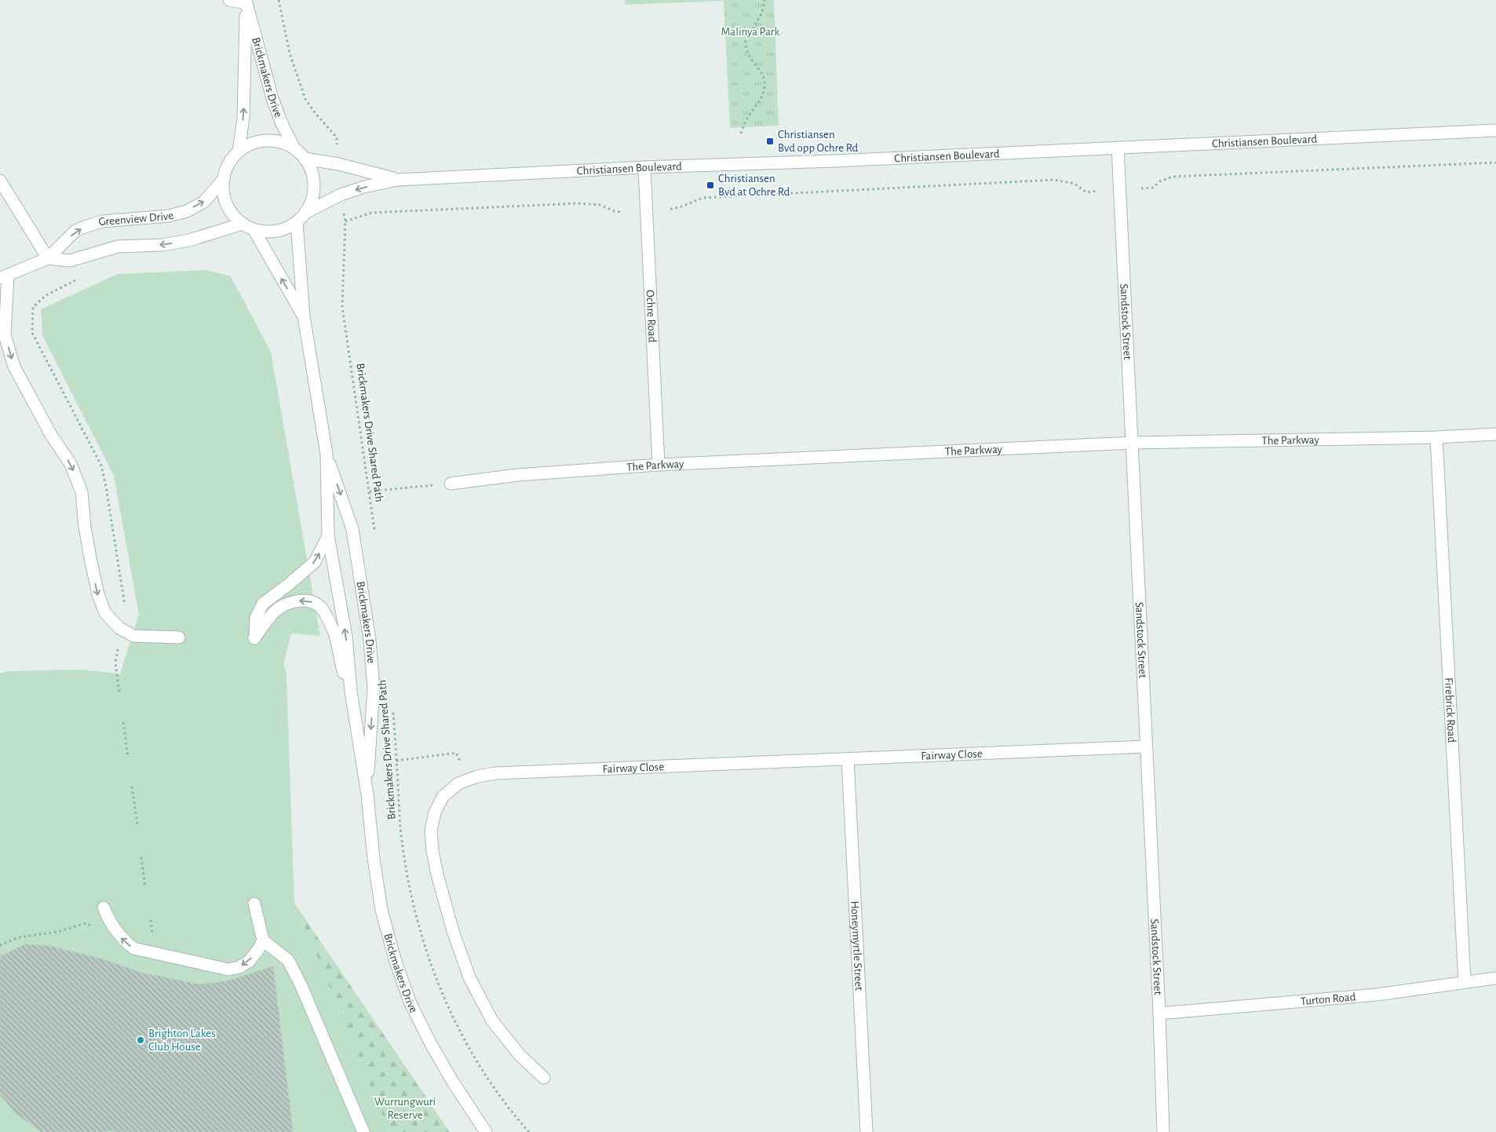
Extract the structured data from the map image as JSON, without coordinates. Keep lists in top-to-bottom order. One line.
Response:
{"streets":{"street":["Brickmakers Drive","Christiansen Boulevard","Greenview Drive","Ochre Road","Sandstock Street","The Parkway","Firebrick Road","Fairway Close","Honeymyrtle Street","Turton Road"],"path":["Brickmakers Drive Shared Path"]},"crossings":[["Brickmakers Drive","Christiansen Boulevard"],["Brickmakers Drive","Greenview Drive"],["Christiansen Boulevard","Greenview Drive"],["Christiansen Boulevard","Ochre Road"],["Christiansen Boulevard","Sandstock Street"],["Ochre Road","The Parkway"],["Sandstock Street","The Parkway"],["Sandstock Street","Fairway Close"],["Sandstock Street","Turton Road"],["The Parkway","Firebrick Road"],["Firebrick Road","Turton Road"],["Fairway Close","Honeymyrtle Street"]],"parks":["Malinya Park","Wurrungwuri Reserve"],"places":{"transit":["Christiansen Bvd opp Ochre Rd","Christiansen Bvd at Ochre Rd"],"other":["Brighton Lakes Club House"]}}
